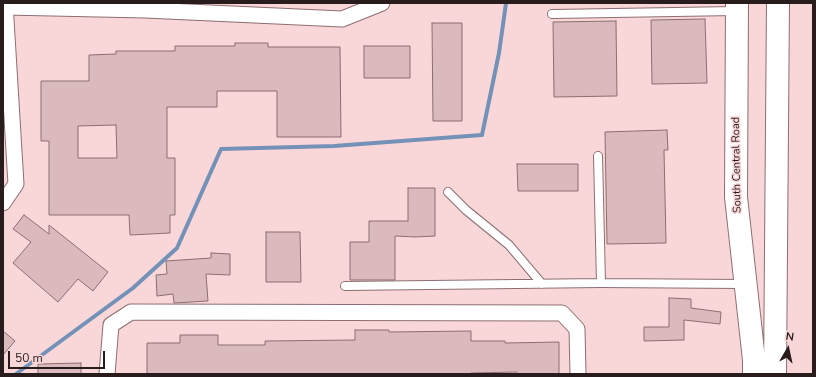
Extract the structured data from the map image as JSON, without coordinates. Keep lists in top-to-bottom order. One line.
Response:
{"streets":{"main road":["South Central Road"]},"scale_bar":"50 m","north":"top"}
